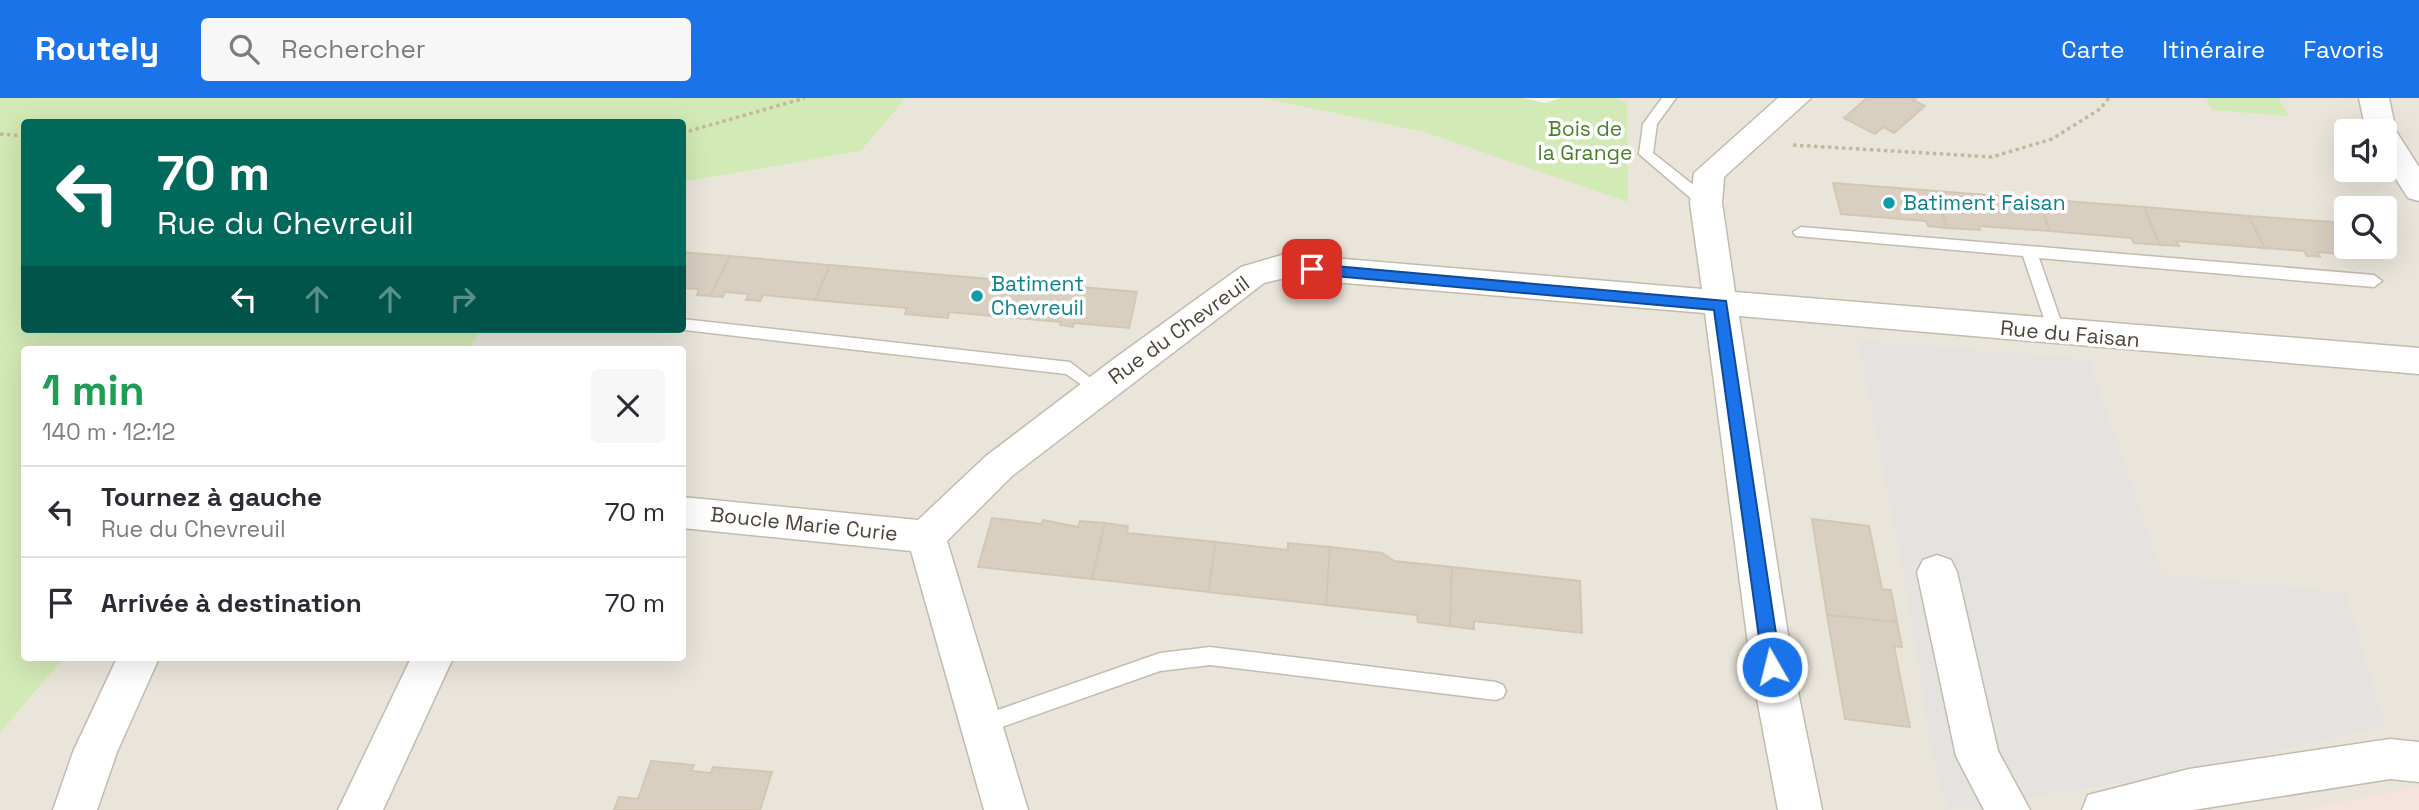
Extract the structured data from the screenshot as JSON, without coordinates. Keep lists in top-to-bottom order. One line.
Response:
{"streets":{"street":["Rue du Chevreuil","Rue du Faisan","Boucle Marie Curie"]},"crossings":[["Rue du Chevreuil","Rue du Faisan"],["Rue du Chevreuil","Boucle Marie Curie"]],"parks":["Bois de la Grange"],"places":["Batiment Faisan","Batiment Chevreuil"],"page":{"header":"Routely","search":"Rechercher","nav":["Carte","Itinéraire","Favoris"],"turn":["70 m","Rue du Chevreuil"],"heading":["1 min","140 m · 12:12"],"list":[{"name":"Tournez à gauche","note":"Rue du Chevreuil","value":"70 m"},{"name":"Arrivée à destination","value":"70 m"}]}}
